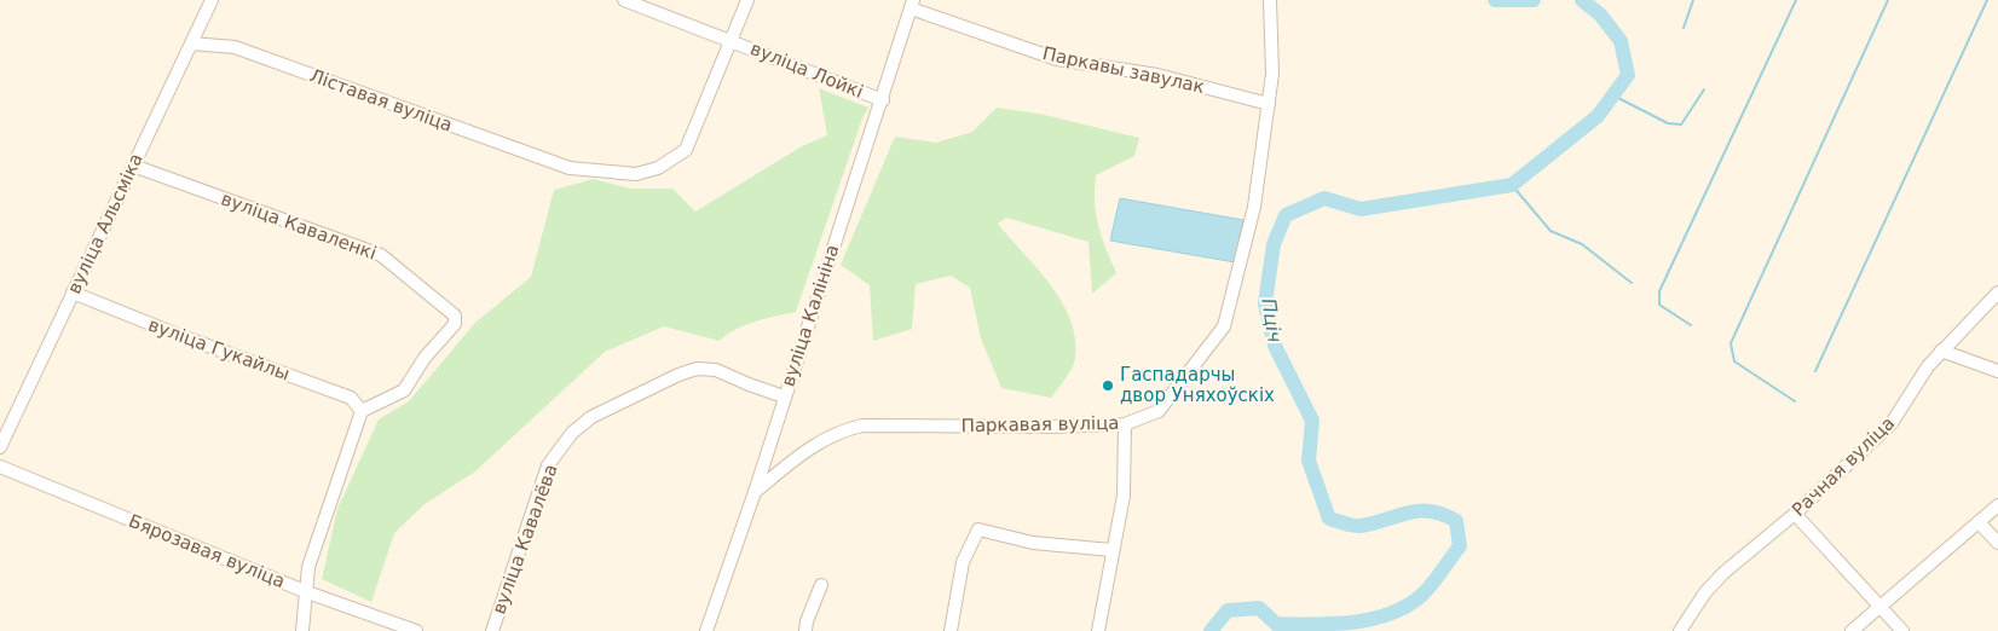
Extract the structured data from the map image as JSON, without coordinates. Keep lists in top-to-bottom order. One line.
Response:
{"streets":{"street":["вуліца Лойкі","Паркавы завулак","Ліставая вуліца","вуліца Альсміка","вуліца Каваленкі","вуліца Калініна","вуліца Гукайлы","Паркавая вуліца","Рачная вуліца","вуліца Кавалёва","Бярозавая вуліца"]},"crossings":[["вуліца Лойкі","Ліставая вуліца"],["вуліца Лойкі","вуліца Калініна"],["Паркавы завулак","вуліца Калініна"],["Паркавы завулак","Паркавая вуліца"],["Ліставая вуліца","вуліца Альсміка"],["вуліца Альсміка","вуліца Каваленкі"],["вуліца Альсміка","вуліца Гукайлы"],["вуліца Каваленкі","вуліца Гукайлы"],["вуліца Калініна","Паркавая вуліца"],["вуліца Калініна","вуліца Кавалёва"]],"water":["Пціч"],"places":["Гаспадарчы двор Уняхоўскіх"]}
